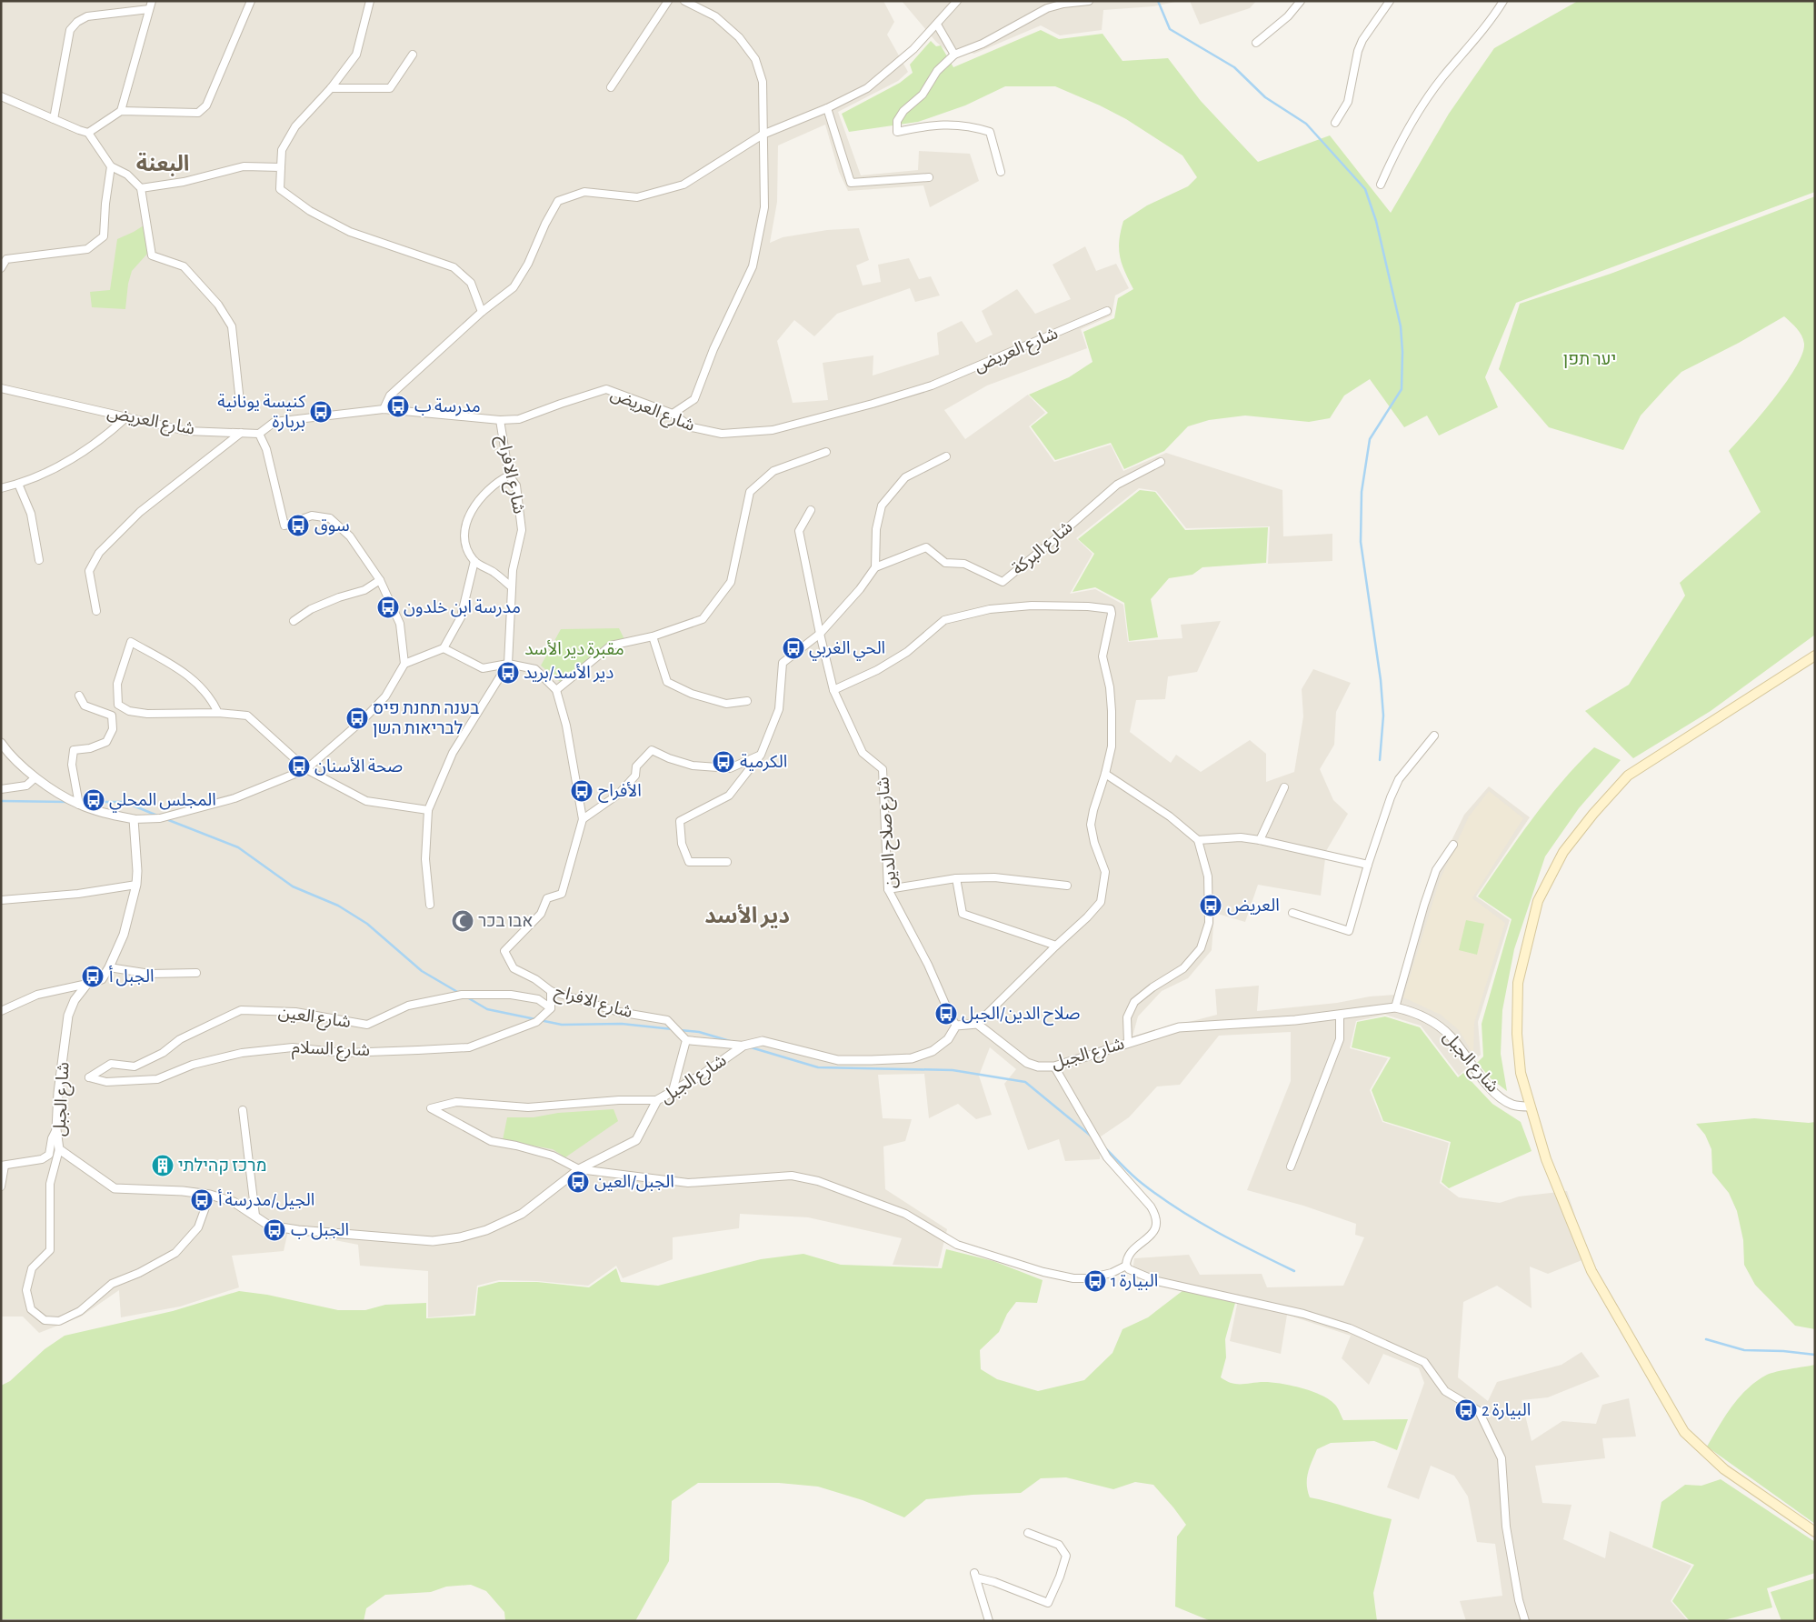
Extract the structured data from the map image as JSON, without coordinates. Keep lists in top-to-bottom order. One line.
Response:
{"streets":{"street":["شارع العريض","شارع الافراح","شارع البركة","شارع صلاح الدين","شارع العين","شارع السلام","شارع الجبل"]},"crossings":[["شارع العريض","شارع الافراح"],["شارع صلاح الدين","شارع الجبل"],["شارع العين","شارع السلام"]],"districts":["البعنة","دير الأسد"],"parks":["יער תפן","مقبرة دير الأسد"],"places":{"bus stop":["مدرسة ب","كنيسة يونانية بربارة","سوق","مدرسة ابن خلدون","الحي الغربي","دير الأسد/بريد","בענה תחנת פיס לבריאות השן","الكرمية","صحة الأسنان","الأفراح","المجلس المحلي","العريض","الجبل أ","صلاح الدين/الجبل","الجبل/العين","الجيل/مدرسة أ","الجبل ب","البيارة 1","البيارة 2"],"mosque":["אבו בכר"],"building":["מרכז קהילתי"]}}
